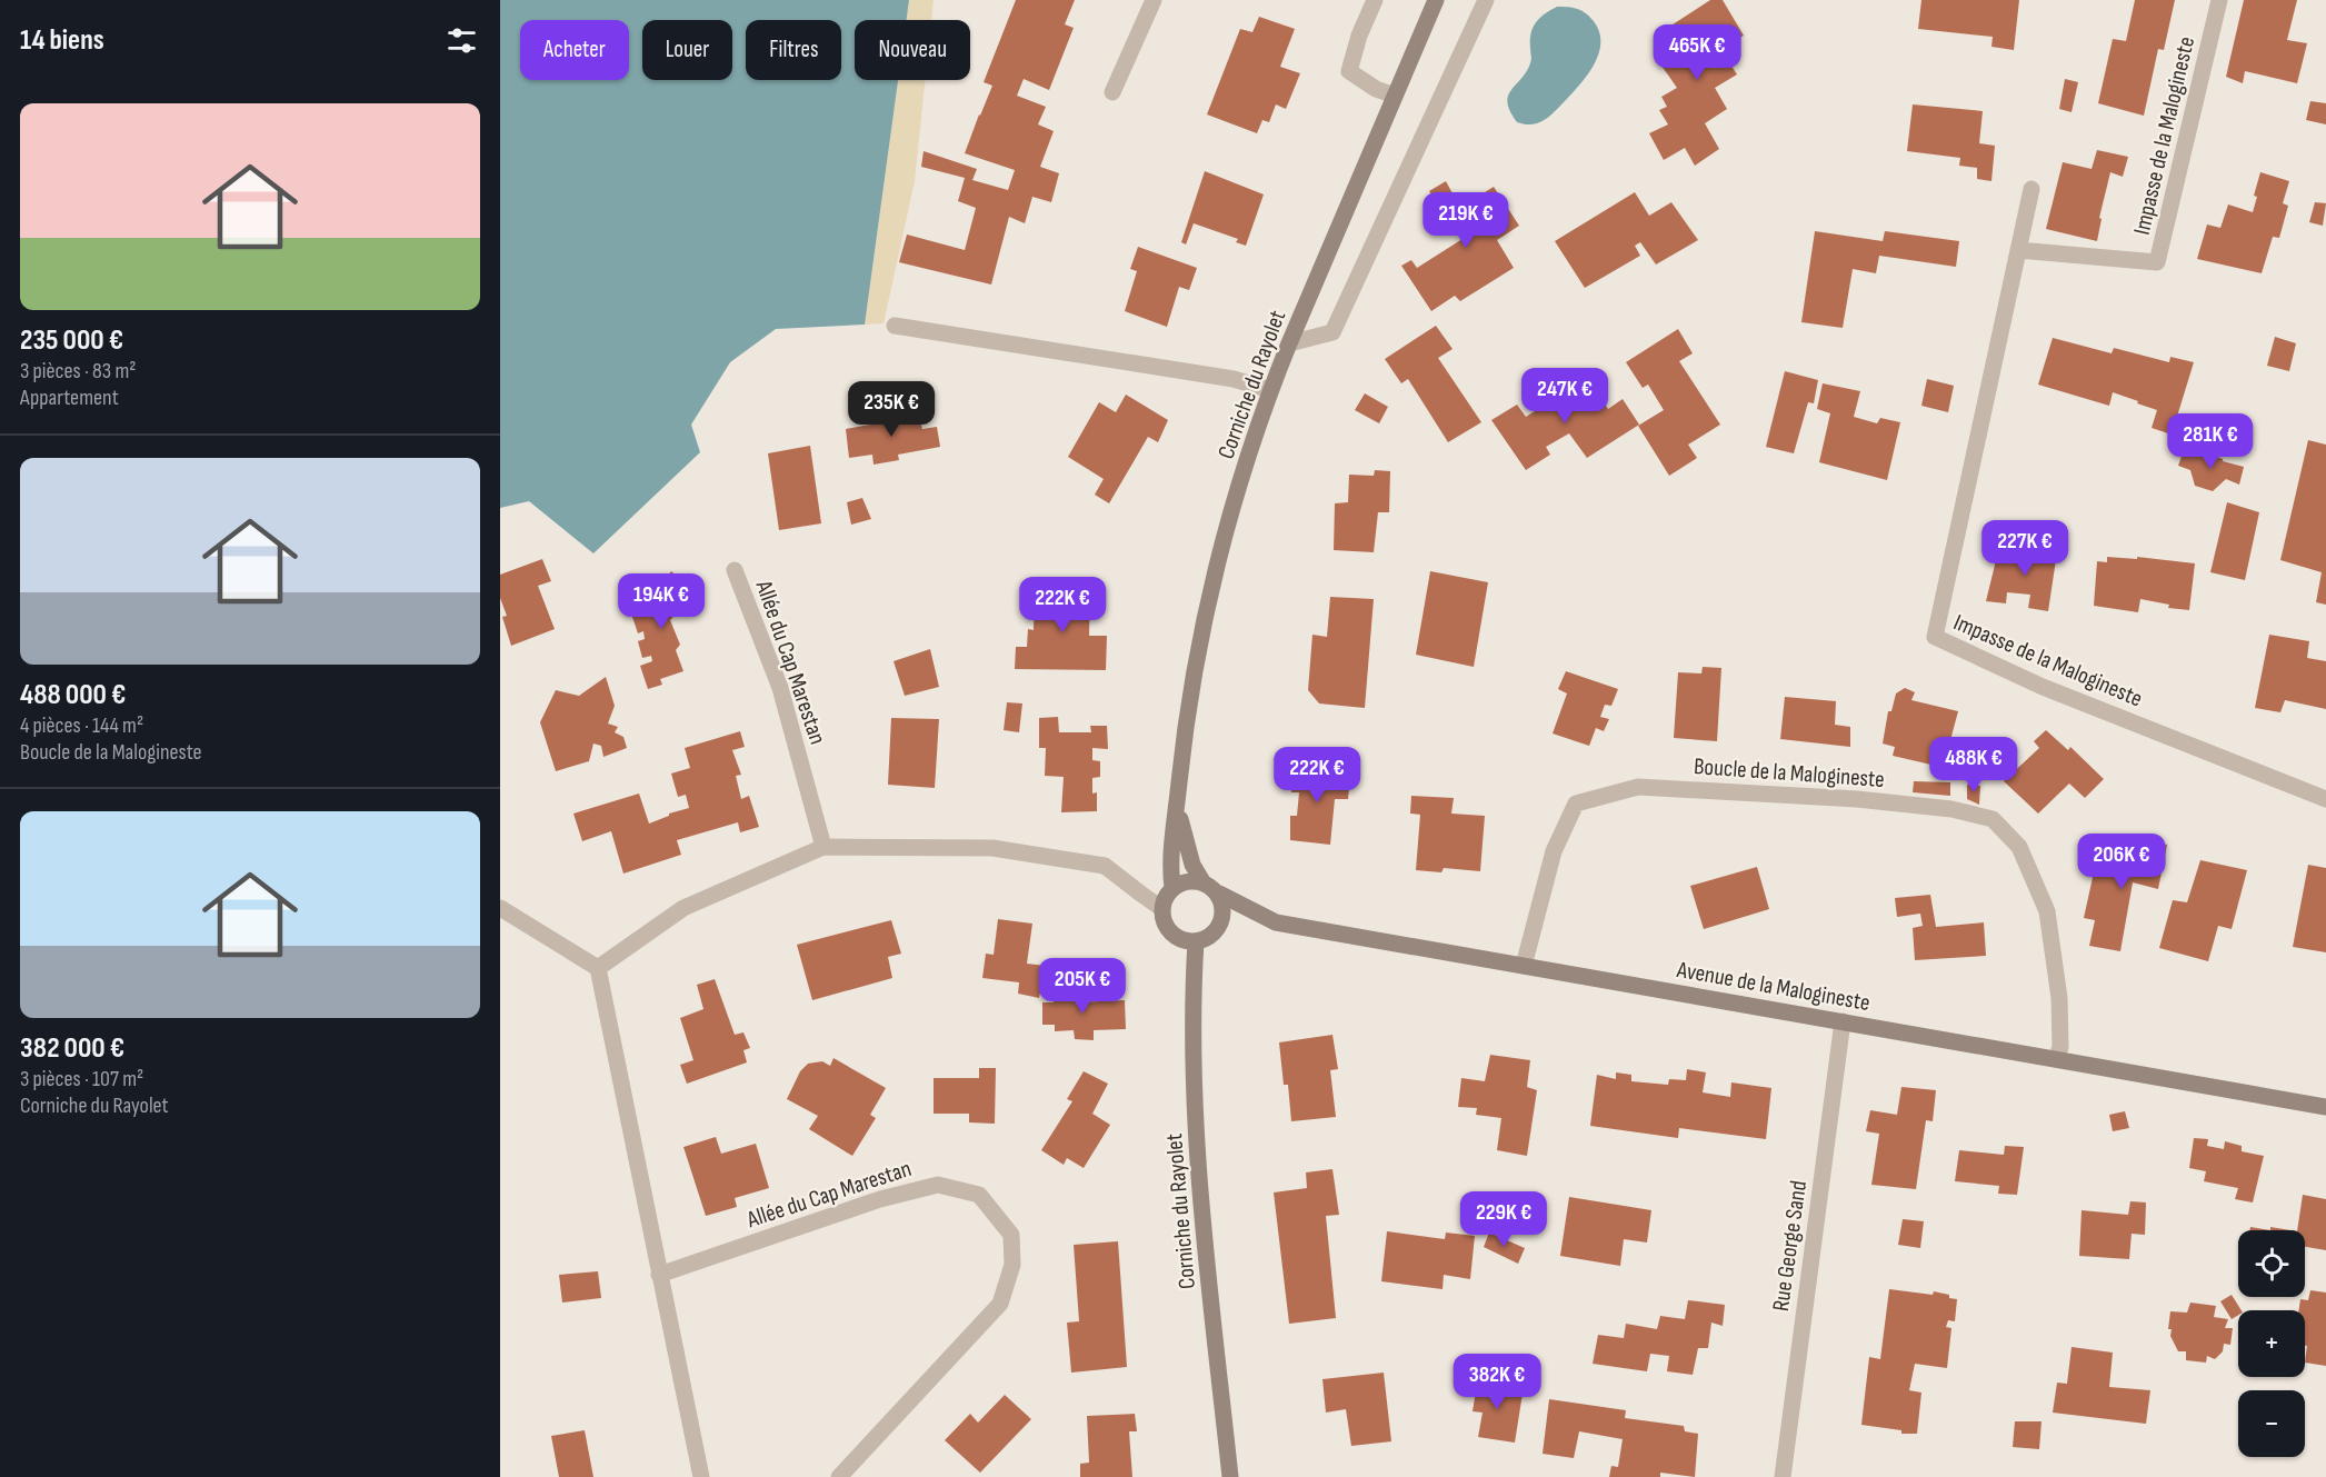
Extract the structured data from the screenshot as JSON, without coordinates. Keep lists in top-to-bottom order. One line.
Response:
{"streets":{"main road":["Corniche du Rayolet","Avenue de la Malogineste"],"street":["Impasse de la Malogineste","Allée du Cap Marestan","Boucle de la Malogineste","Rue George Sand"]},"crossings":[["Corniche du Rayolet","Avenue de la Malogineste"],["Boucle de la Malogineste","Avenue de la Malogineste"],["Avenue de la Malogineste","Rue George Sand"]],"page":{"heading":"14 biens","chip":["Acheter","Louer","Filtres","Nouveau"],"price":["465K €","219K €","247K €","235K €","281K €","227K €","194K €","222K €","488K €","222K €","206K €","205K €","229K €","382K €"],"list":[{"name":"235 000 €","note":"3 pièces · 83 m² · Appartement"},{"name":"488 000 €","note":"4 pièces · 144 m² · Boucle de la Malogineste"},{"name":"382 000 €","note":"3 pièces · 107 m² · Corniche du Rayolet"}],"map_buttons":["+","−"]}}
